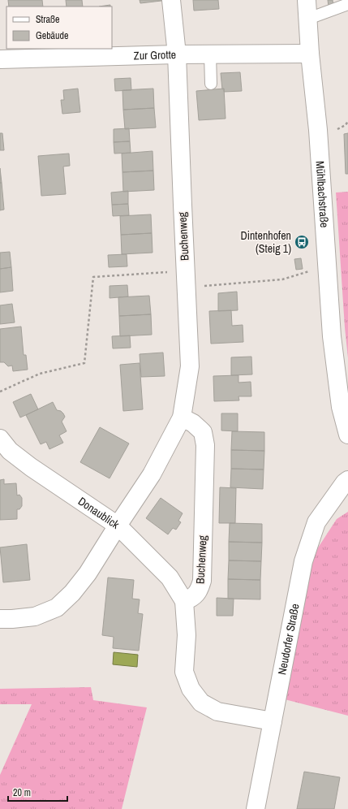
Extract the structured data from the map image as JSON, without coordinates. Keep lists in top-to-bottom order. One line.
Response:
{"streets":{"street":["Zur Grotte","Mühlbachstraße","Buchenweg","Donaublick","Neudorfer Straße"]},"crossings":[["Zur Grotte","Mühlbachstraße"],["Zur Grotte","Buchenweg"],["Buchenweg","Donaublick"]],"places":{"bus stop":["Dintenhofen (Steig 1)"]},"legend":["Straße","Gebäude"],"scale_bar":"20 m"}
